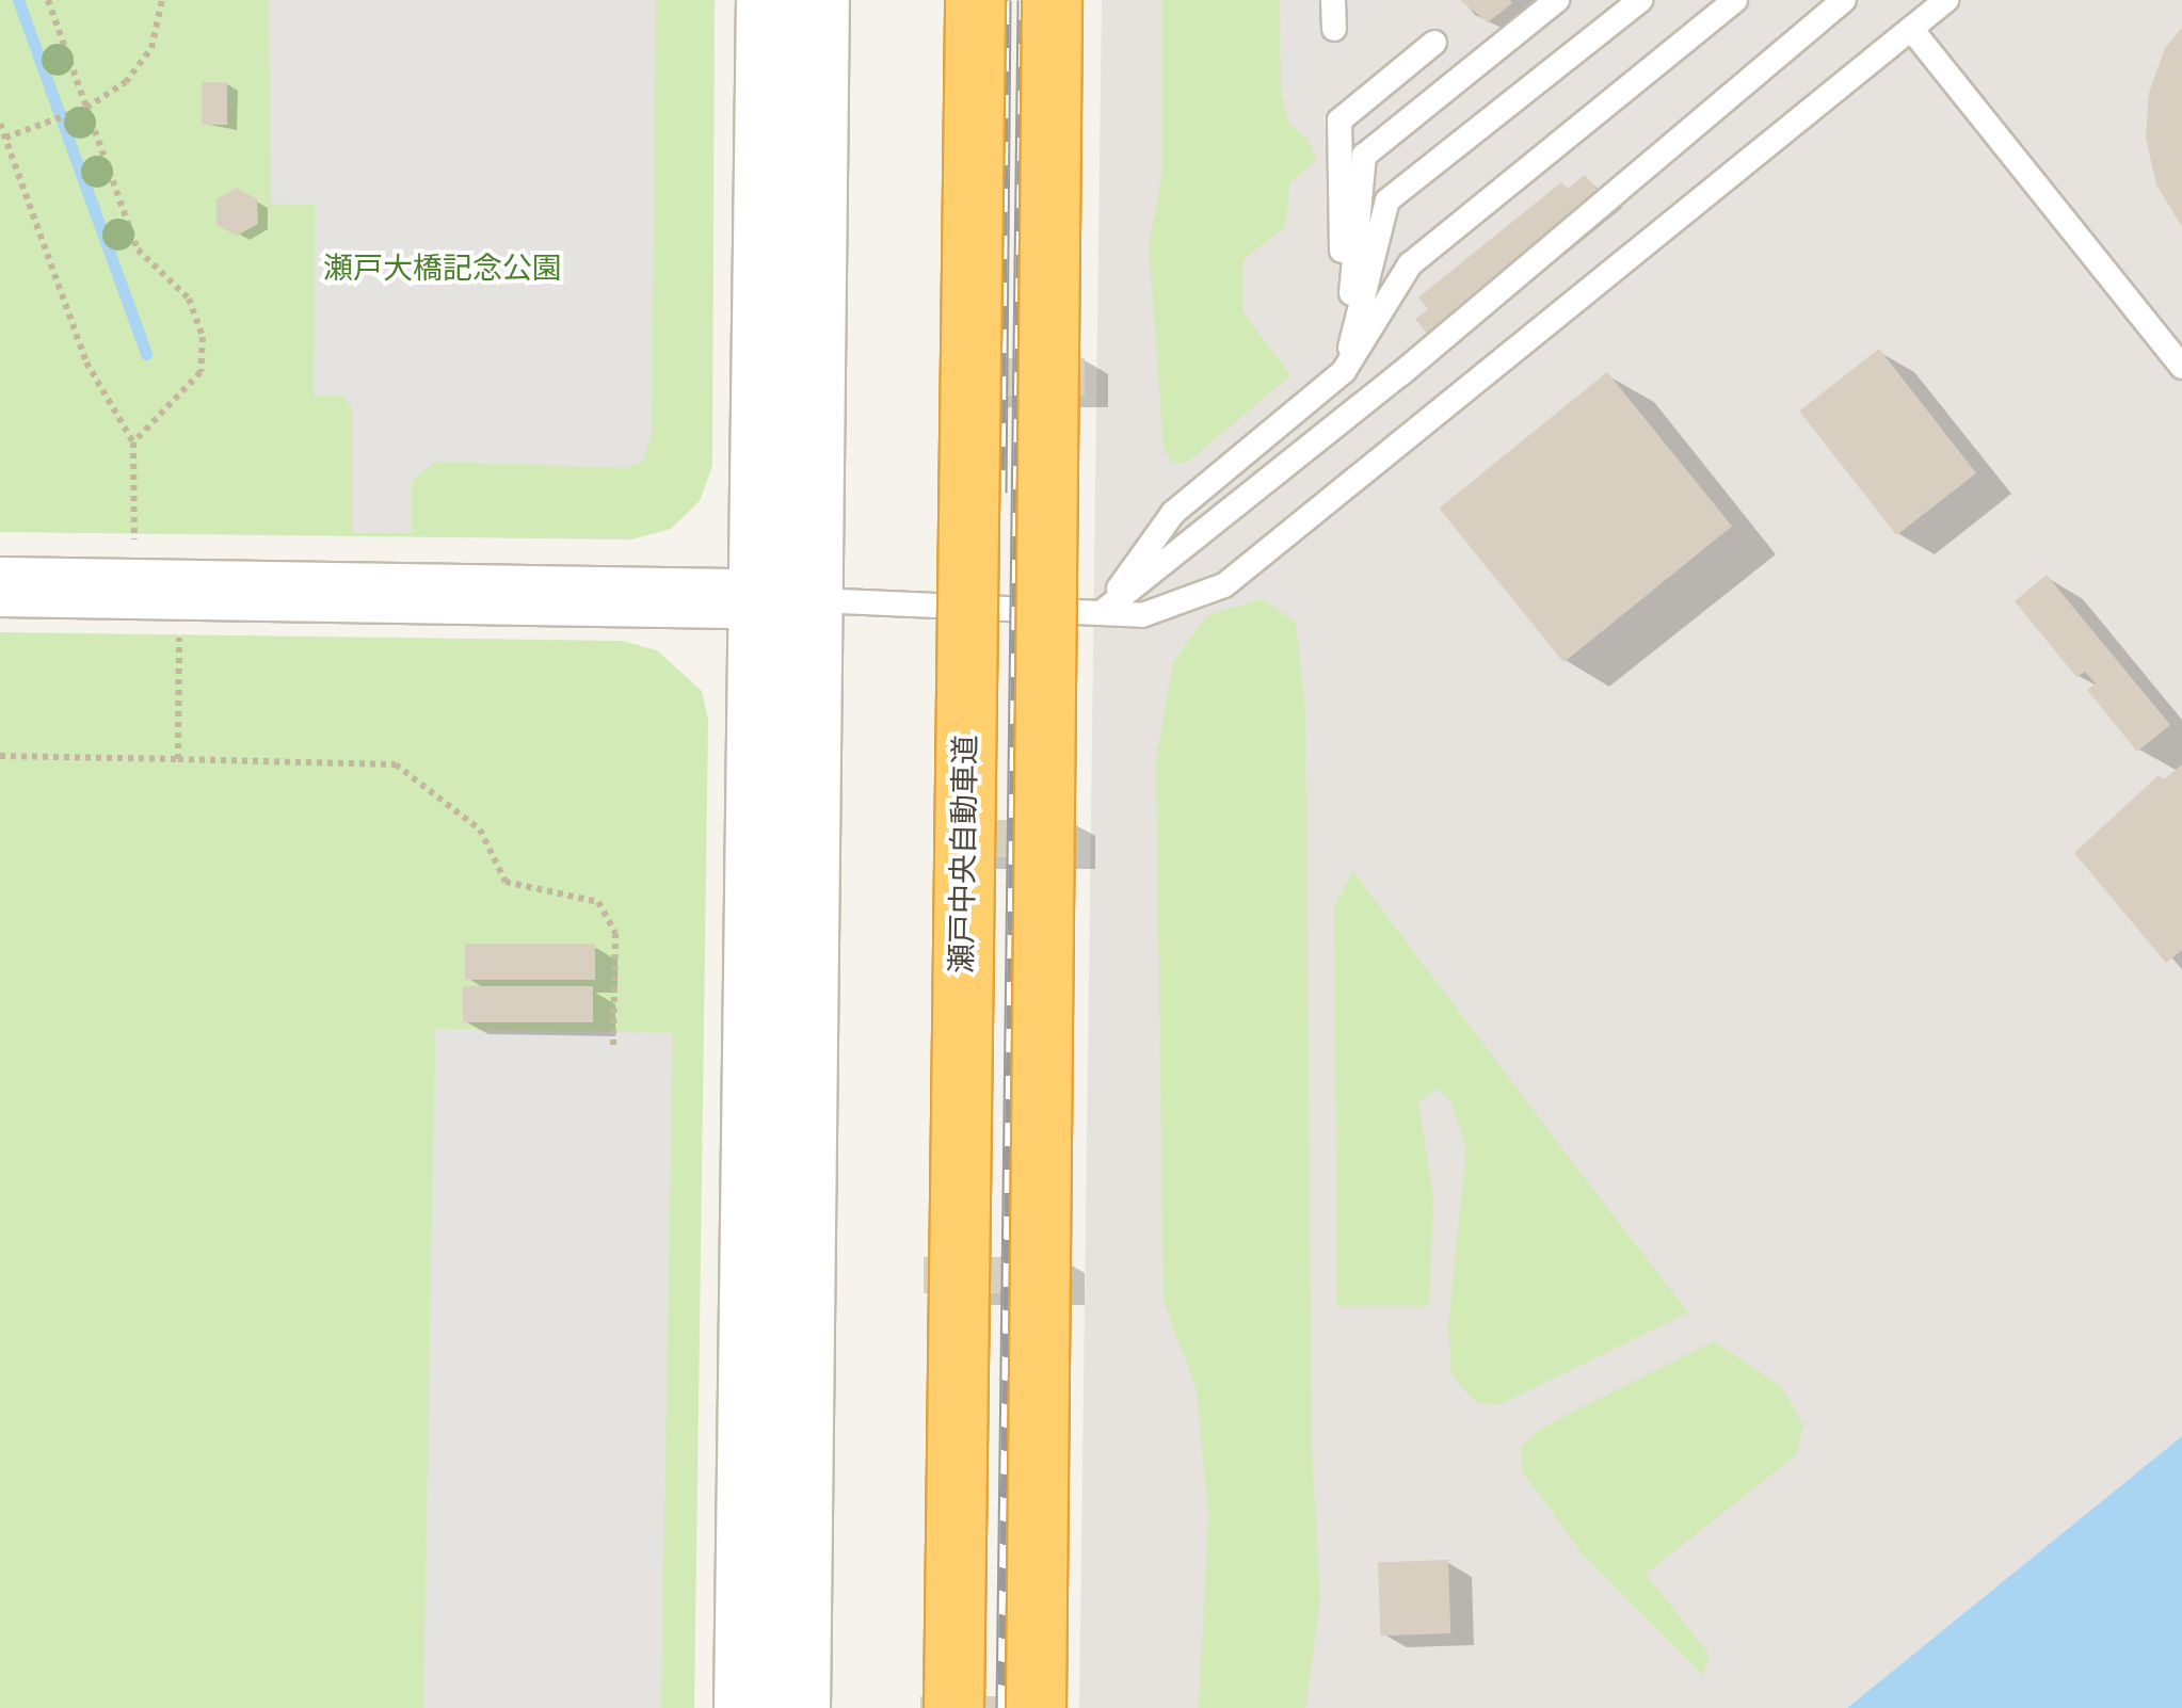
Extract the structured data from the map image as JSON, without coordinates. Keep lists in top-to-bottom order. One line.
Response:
{"streets":{"highway":["瀬戸中央自動車道"]},"parks":["瀬戸大橋記念公園"]}
